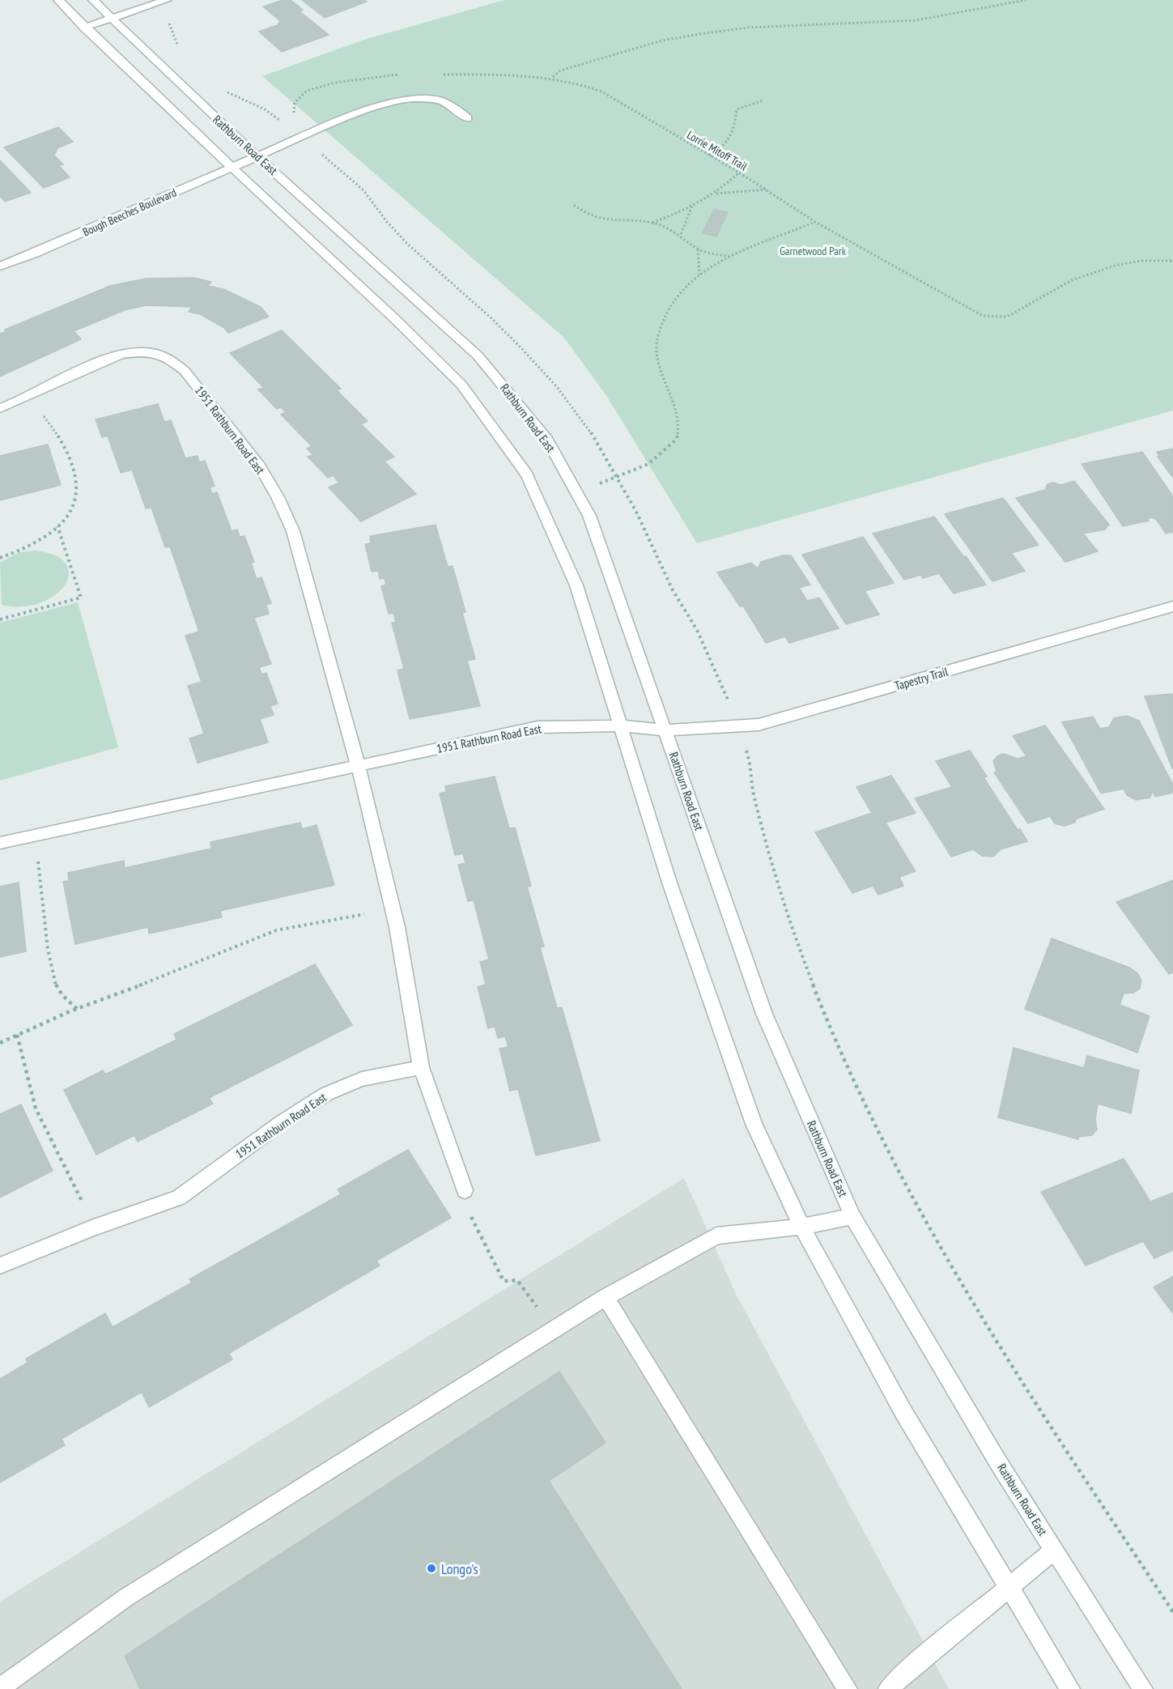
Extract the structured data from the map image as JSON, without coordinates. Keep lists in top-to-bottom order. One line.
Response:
{"streets":{"street":["Rathburn Road East","Bough Beeches Boulevard","1951 Rathburn Road East","Tapestry Trail"],"path":["Lorrie Mitoff Trail"]},"crossings":[["Rathburn Road East","Bough Beeches Boulevard"],["Rathburn Road East","1951 Rathburn Road East"],["Rathburn Road East","Tapestry Trail"],["1951 Rathburn Road East","Tapestry Trail"]],"parks":["Garnetwood Park"],"places":["Longo's"]}
